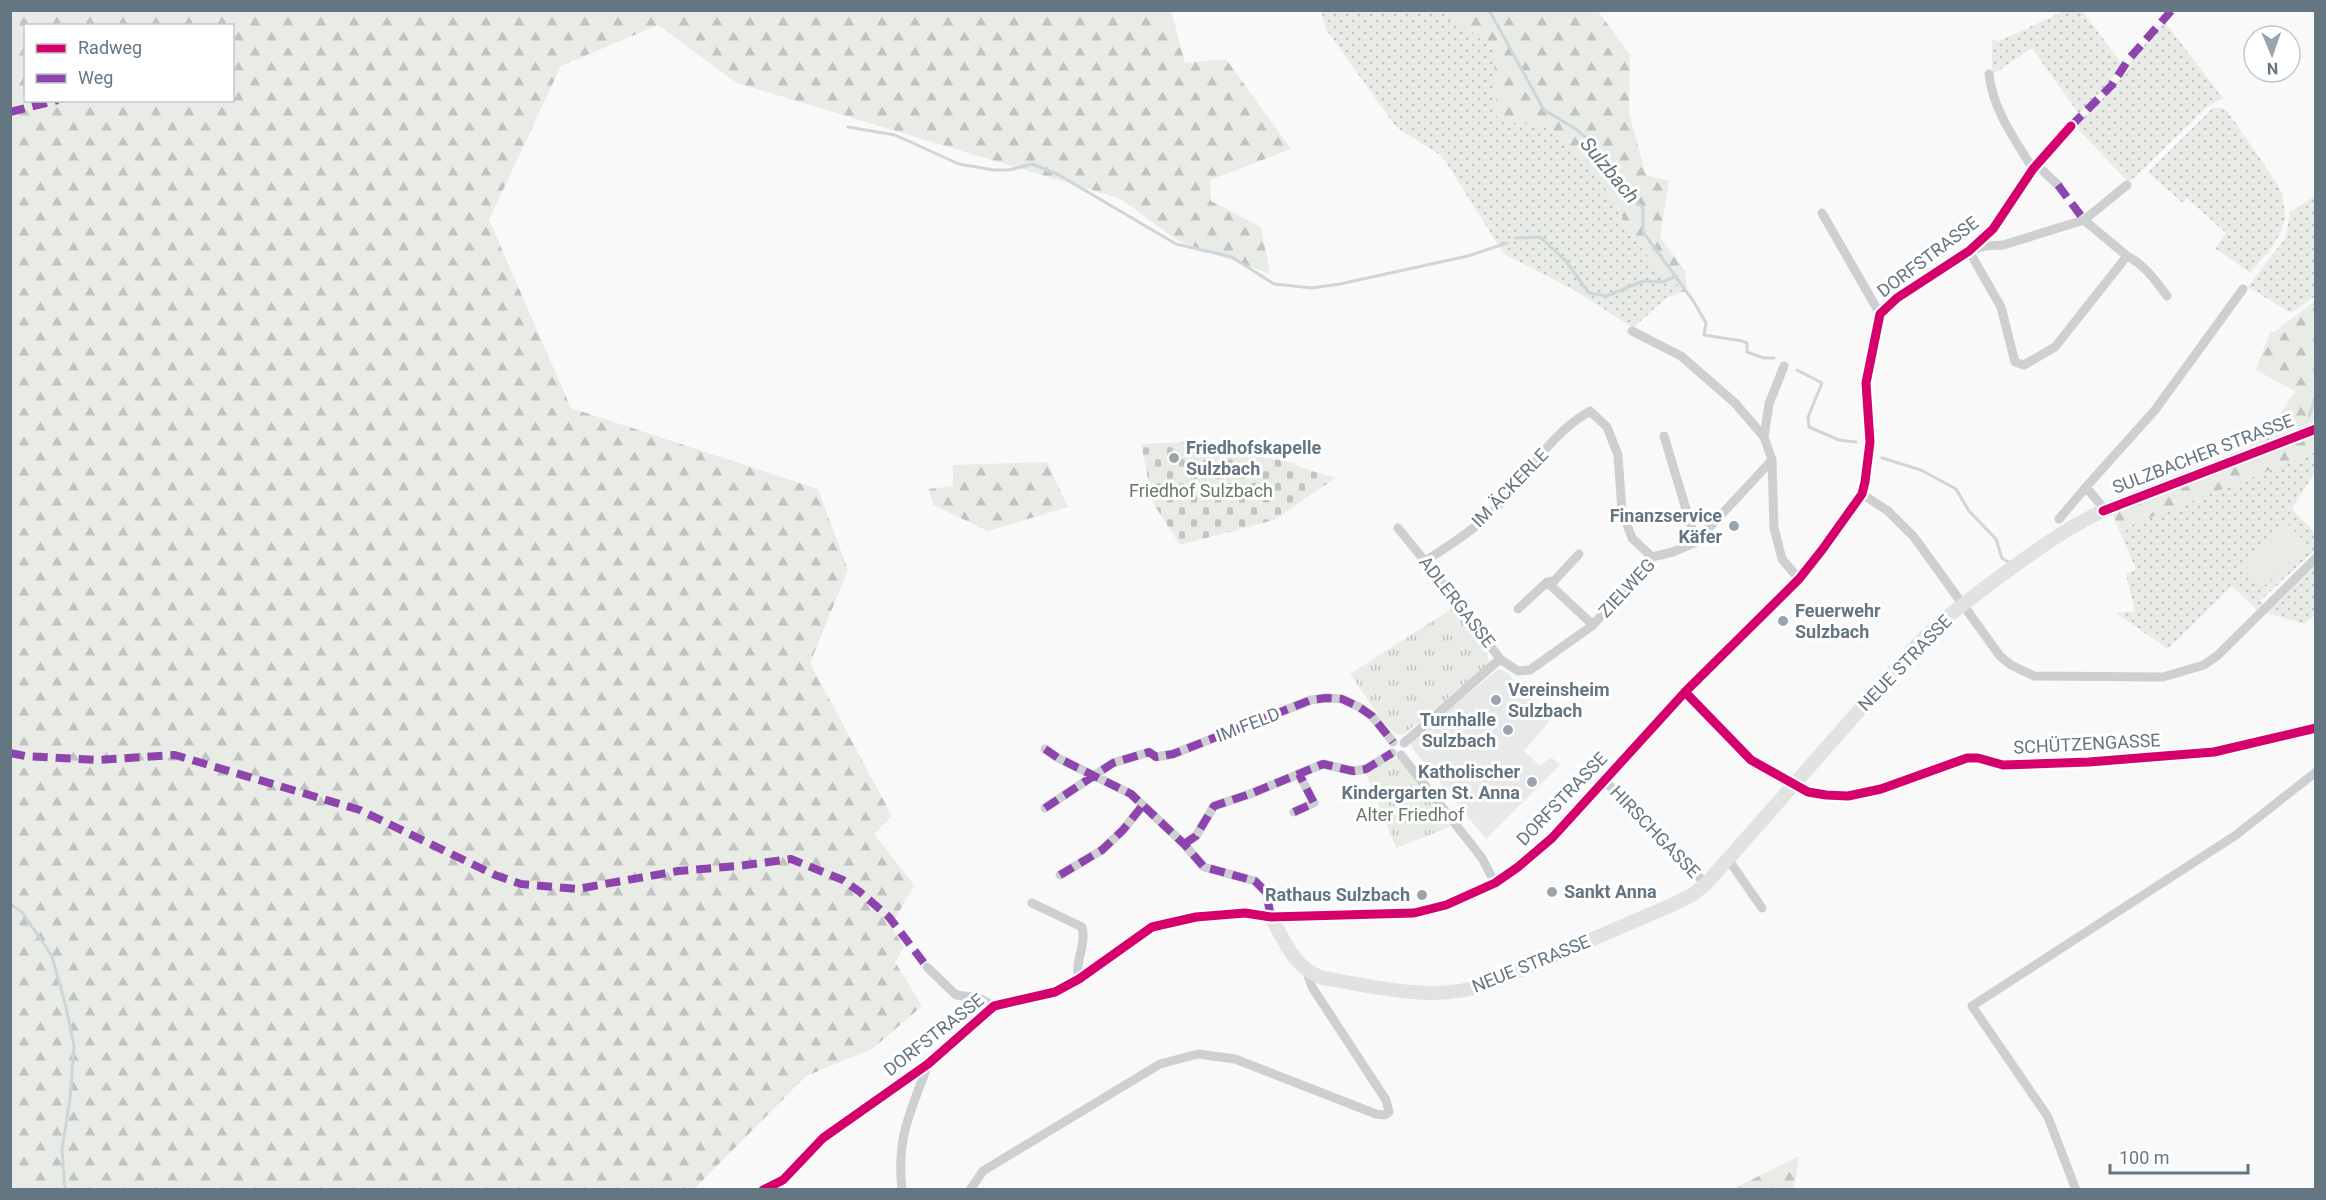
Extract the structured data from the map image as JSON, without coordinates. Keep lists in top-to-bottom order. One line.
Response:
{"streets":{"street":["DORFSTRASSE","SULZBACHER STRASSE","IM ÄCKERLE","ZIELWEG","ADLERGASSE","NEUE STRASSE","IM FELD","SCHÜTZENGASSE","HIRSCHGASSE"]},"crossings":[["DORFSTRASSE","SCHÜTZENGASSE"],["DORFSTRASSE","HIRSCHGASSE"],["SULZBACHER STRASSE","NEUE STRASSE"],["IM ÄCKERLE","ZIELWEG"],["IM ÄCKERLE","ADLERGASSE"],["ZIELWEG","ADLERGASSE"],["NEUE STRASSE","SCHÜTZENGASSE"],["NEUE STRASSE","HIRSCHGASSE"]],"water":["Sulzbach"],"parks":["Friedhof Sulzbach","Alter Friedhof"],"places":["Friedhofskapelle Sulzbach","Finanzservice Käfer","Feuerwehr Sulzbach","Vereinsheim Sulzbach","Turnhalle Sulzbach","Katholischer Kindergarten St. Anna","Sankt Anna","Rathaus Sulzbach"],"legend":["Radweg","Weg"],"scale_bar":"100 m","north":"bottom"}
